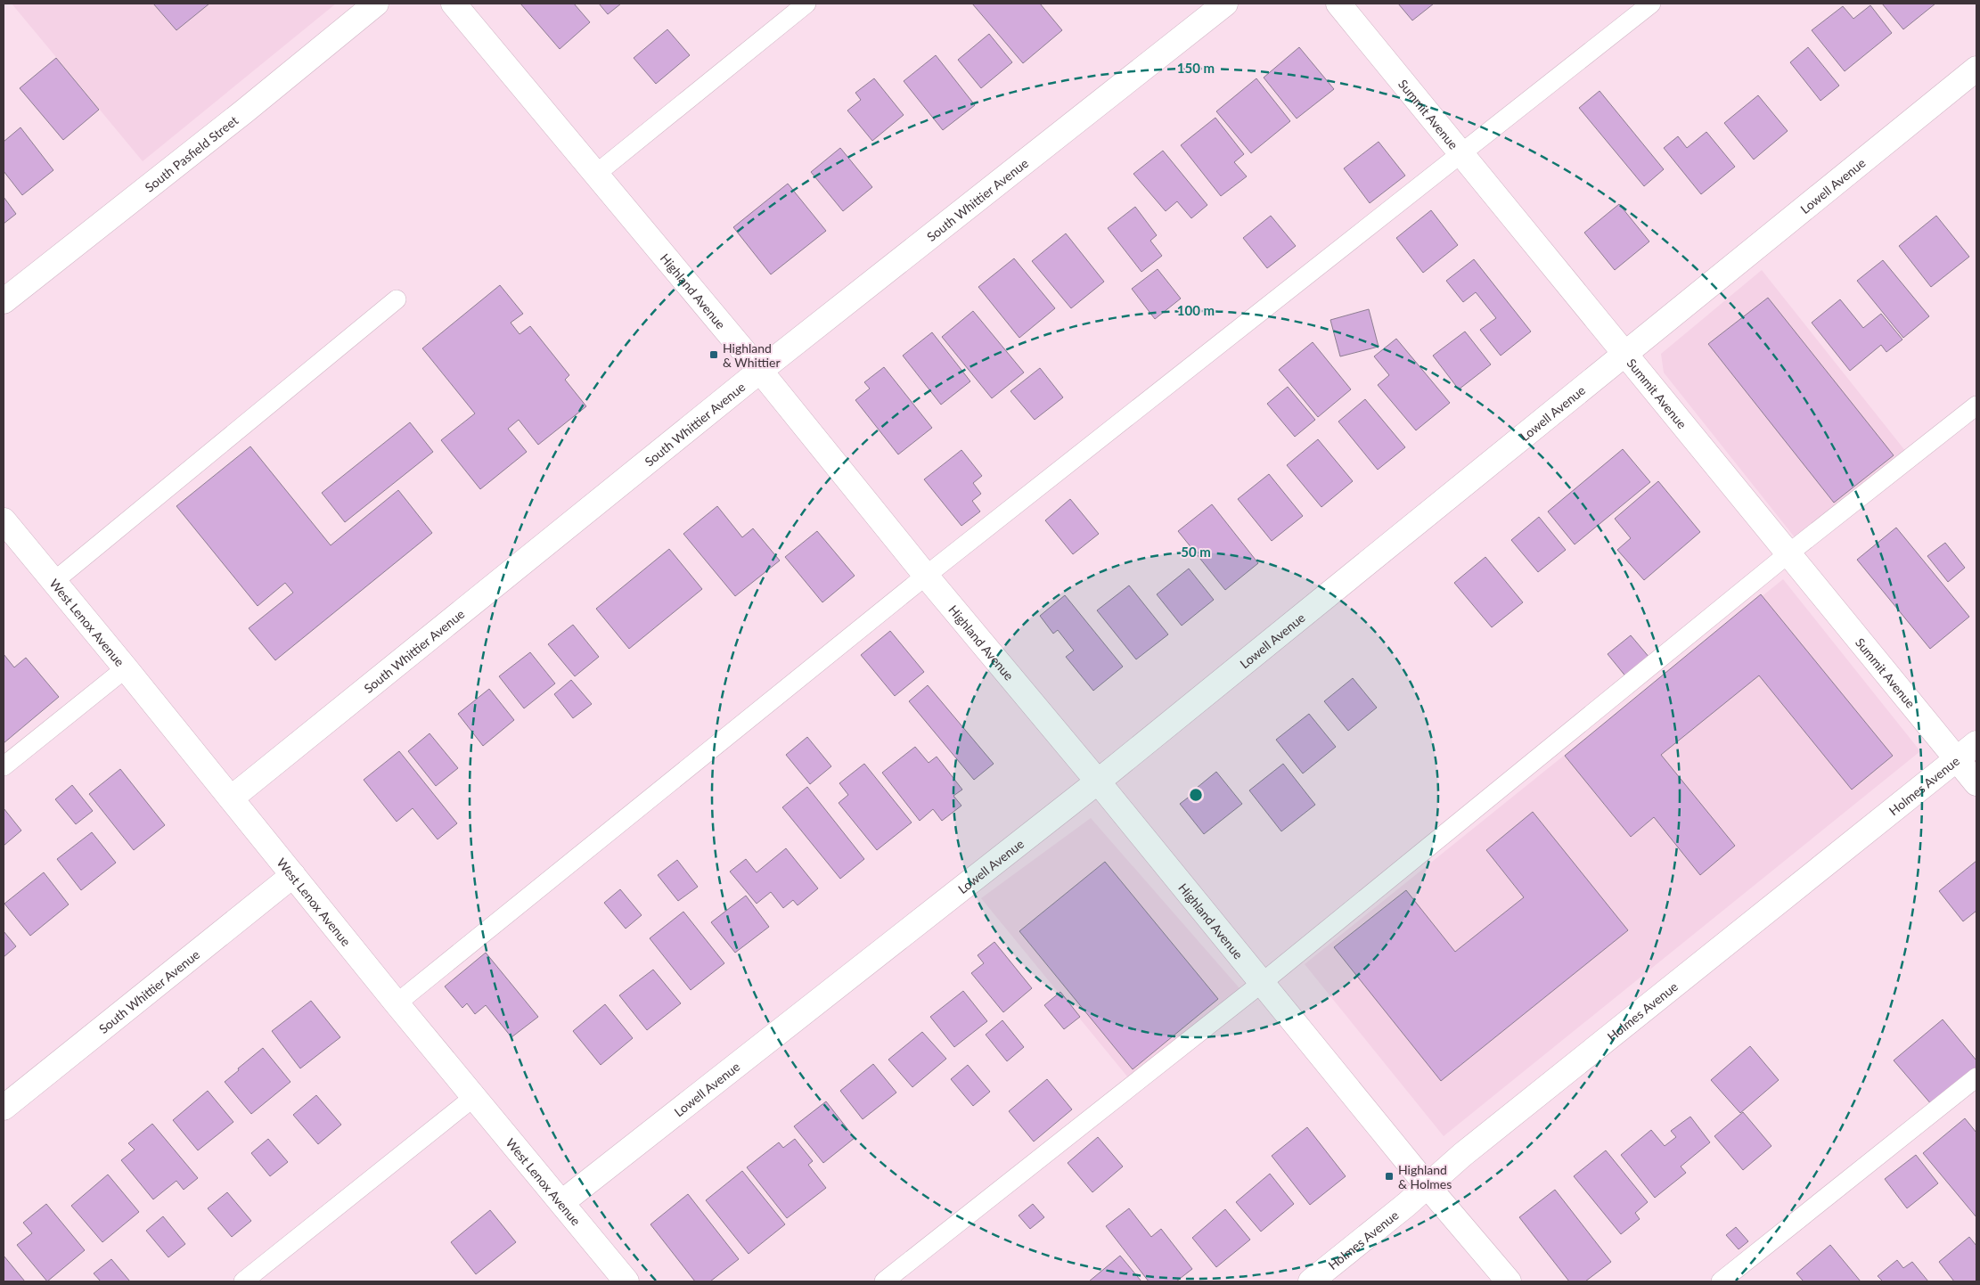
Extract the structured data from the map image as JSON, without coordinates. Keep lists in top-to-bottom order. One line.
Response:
{"streets":{"street":["Summit Avenue","South Pasfield Street","Lowell Avenue","South Whittier Avenue","Highland Avenue","West Lenox Avenue","Holmes Avenue"]},"crossings":[["Summit Avenue","Lowell Avenue"],["Summit Avenue","Holmes Avenue"],["Lowell Avenue","Highland Avenue"],["Lowell Avenue","West Lenox Avenue"],["South Whittier Avenue","Highland Avenue"],["South Whittier Avenue","West Lenox Avenue"],["Highland Avenue","Holmes Avenue"]],"places":{"transit":["Highland & Whittier","Highland & Holmes"]},"rings":["150 m","100 m","50 m"]}
